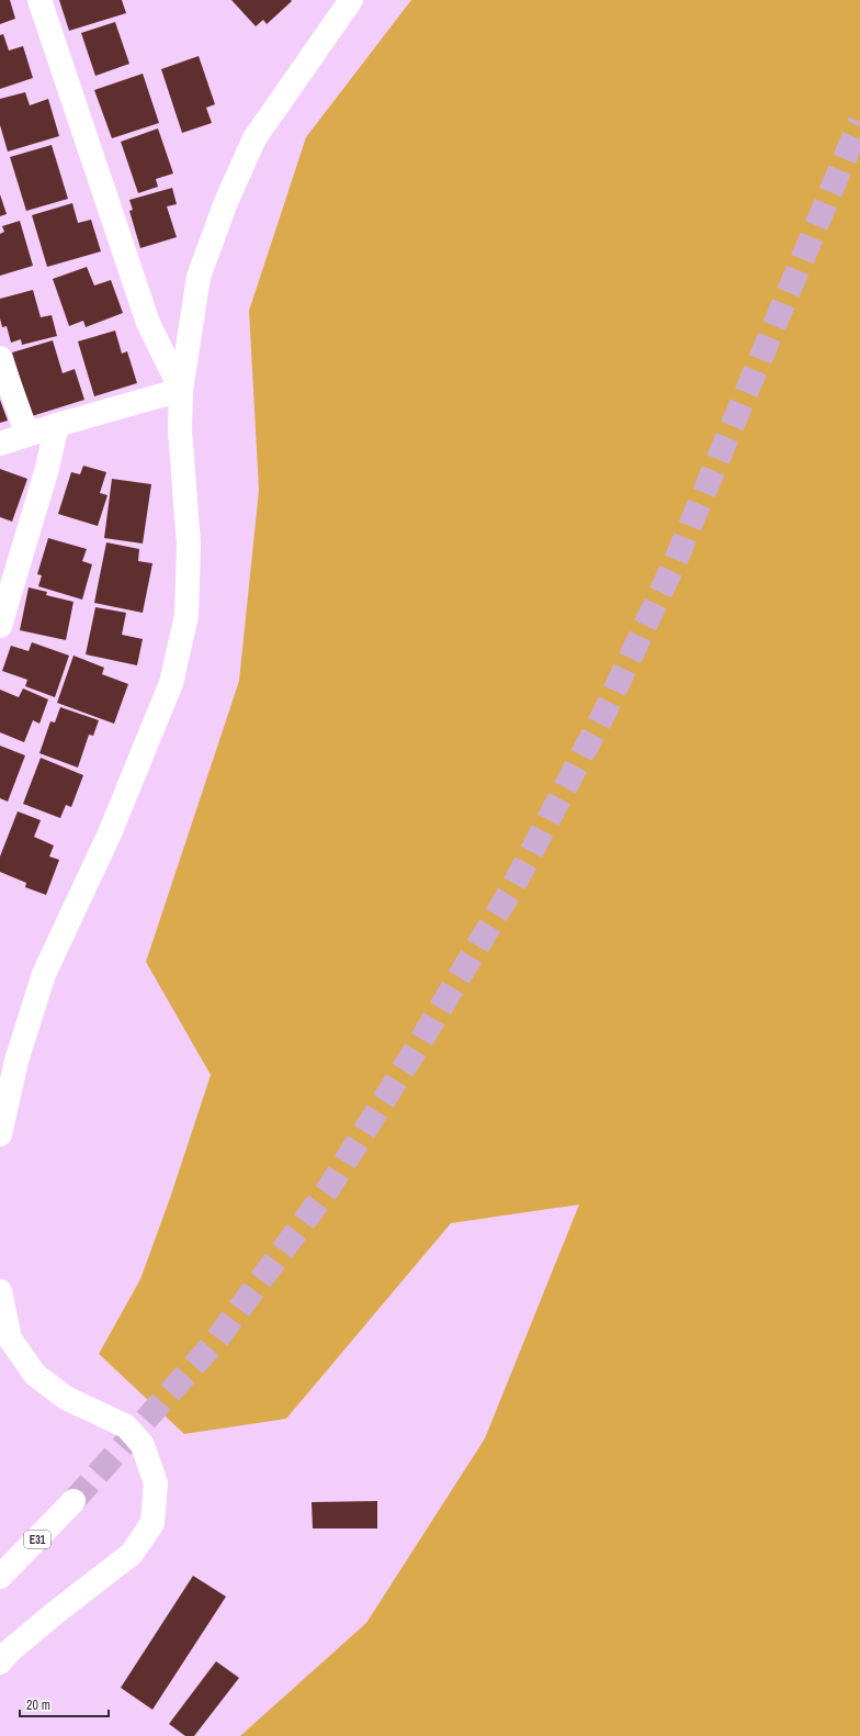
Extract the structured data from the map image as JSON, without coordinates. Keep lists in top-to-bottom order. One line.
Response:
{"streets":{"main road":["E31"]},"scale_bar":"20 m"}
